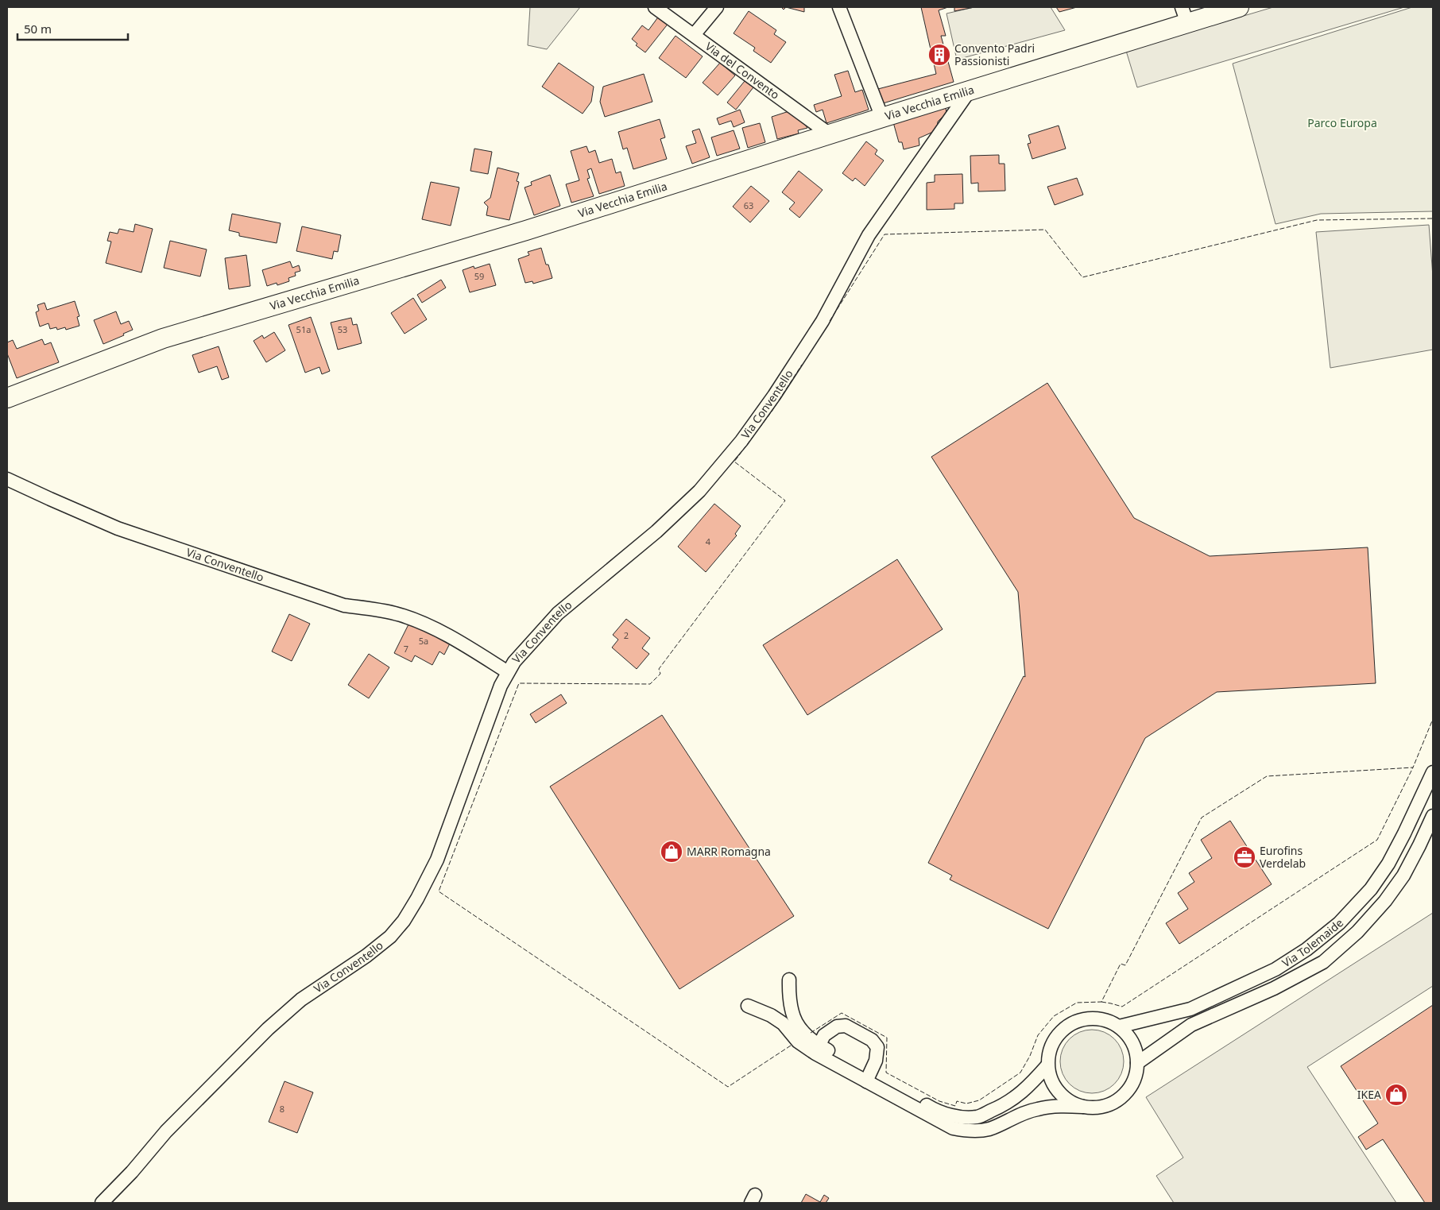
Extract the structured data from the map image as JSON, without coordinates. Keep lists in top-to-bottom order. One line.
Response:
{"streets":{"street":["Via del Convento","Via Vecchia Emilia","Via Conventello","Via Tolemaide"]},"crossings":[["Via del Convento","Via Vecchia Emilia"],["Via Vecchia Emilia","Via Conventello"]],"parks":["Parco Europa"],"places":{"building":["Convento Padri Passionisti"],"shop":["MARR Romagna","IKEA"],"office":["Eurofins Verdelab"]},"house_numbers":["63","59","51a","53","4","2","5a","7","8"],"scale_bar":"50 m"}
